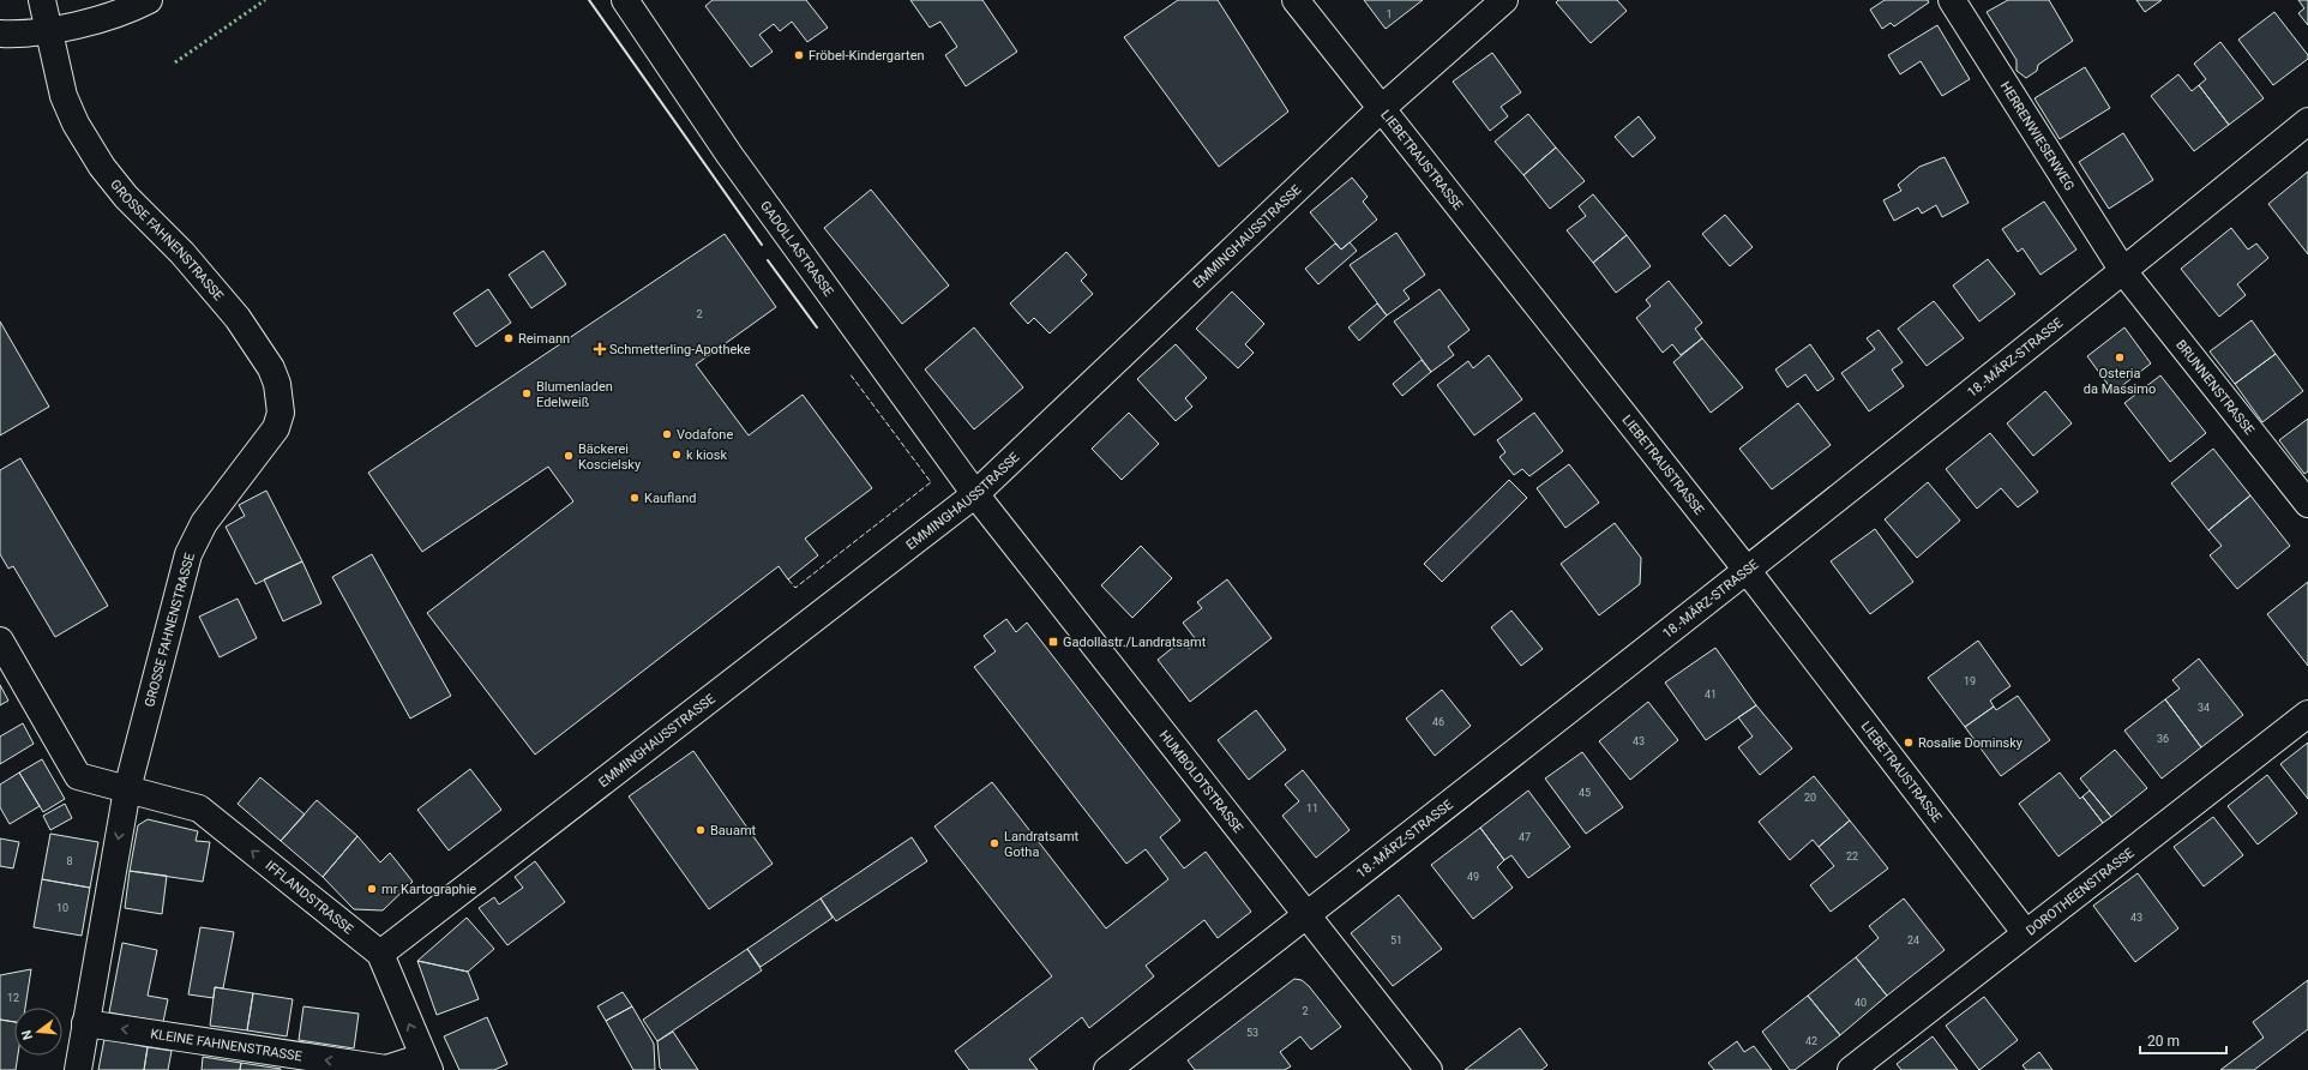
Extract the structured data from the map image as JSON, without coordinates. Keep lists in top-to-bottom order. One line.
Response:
{"streets":{"street":["HERRENWIESENWEG","LIEBETRAUSTRASSE","EMMINGHAUSSTRASSE","GROSSE FAHNENSTRASSE","GADOLLASTRASSE","18.-MÄRZ-STRASSE","BRUNNENSTRASSE","HUMBOLDTSTRASSE","DOROTHEENSTRASSE","IFFLANDSTRASSE","KLEINE FAHNENSTRASSE"]},"crossings":[["HERRENWIESENWEG","18.-MÄRZ-STRASSE"],["HERRENWIESENWEG","BRUNNENSTRASSE"],["LIEBETRAUSTRASSE","EMMINGHAUSSTRASSE"],["LIEBETRAUSTRASSE","18.-MÄRZ-STRASSE"],["LIEBETRAUSTRASSE","DOROTHEENSTRASSE"],["EMMINGHAUSSTRASSE","GADOLLASTRASSE"],["EMMINGHAUSSTRASSE","HUMBOLDTSTRASSE"],["EMMINGHAUSSTRASSE","IFFLANDSTRASSE"],["GROSSE FAHNENSTRASSE","IFFLANDSTRASSE"],["GROSSE FAHNENSTRASSE","KLEINE FAHNENSTRASSE"],["GADOLLASTRASSE","HUMBOLDTSTRASSE"],["18.-MÄRZ-STRASSE","BRUNNENSTRASSE"],["18.-MÄRZ-STRASSE","HUMBOLDTSTRASSE"],["IFFLANDSTRASSE","KLEINE FAHNENSTRASSE"]],"one_way":["IFFLANDSTRASSE","KLEINE FAHNENSTRASSE"],"places":{"other":["Fröbel-Kindergarten","Reimann","Osteria da Massimo","Blumenladen Edelweiß","Vodafone","k kiosk","Bäckerei Koscielsky","Kaufland","Rosalie Dominsky","Bauamt","Landratsamt Gotha","mr Kartographie"],"health":["Schmetterling-Apotheke"],"transit":["Gadollastr./Landratsamt"]},"house_numbers":["1","2","19","41","34","46","36","43","45","20","11","47","22","8","49","10","43","51","24","12","40","2","53","42"],"scale_bar":"20 m","north":"left"}
